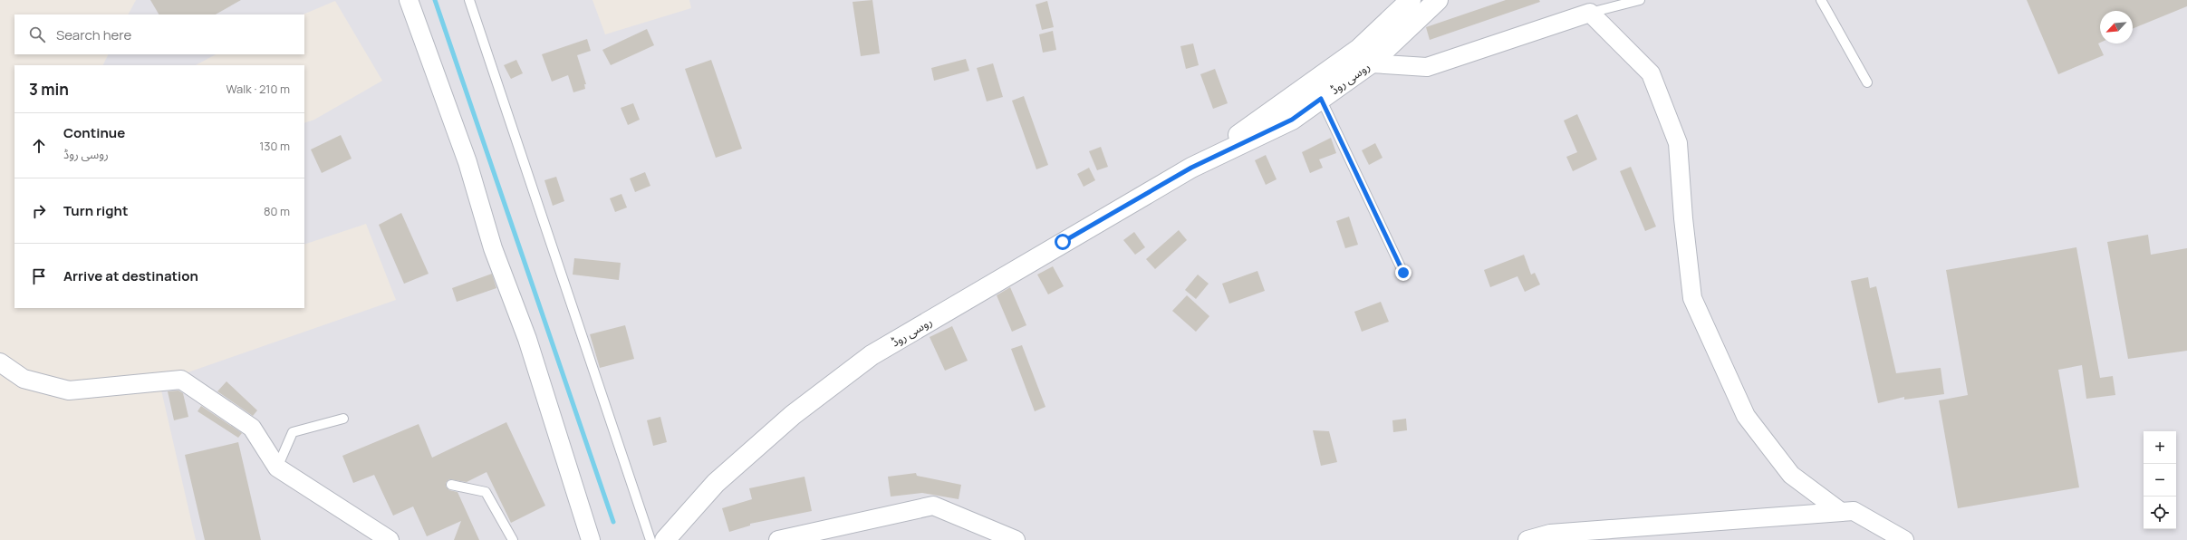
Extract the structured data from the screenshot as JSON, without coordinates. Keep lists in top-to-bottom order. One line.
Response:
{"streets":{"main road":["روسی روڈ"]},"north":"bottom left","page":{"search":"Search here","heading":["3 min","Walk · 210 m"],"list":[["Continue","روسی روڈ","130 m"],["Turn right","80 m"],"Arrive at destination"],"map_buttons":["+","−"]}}
